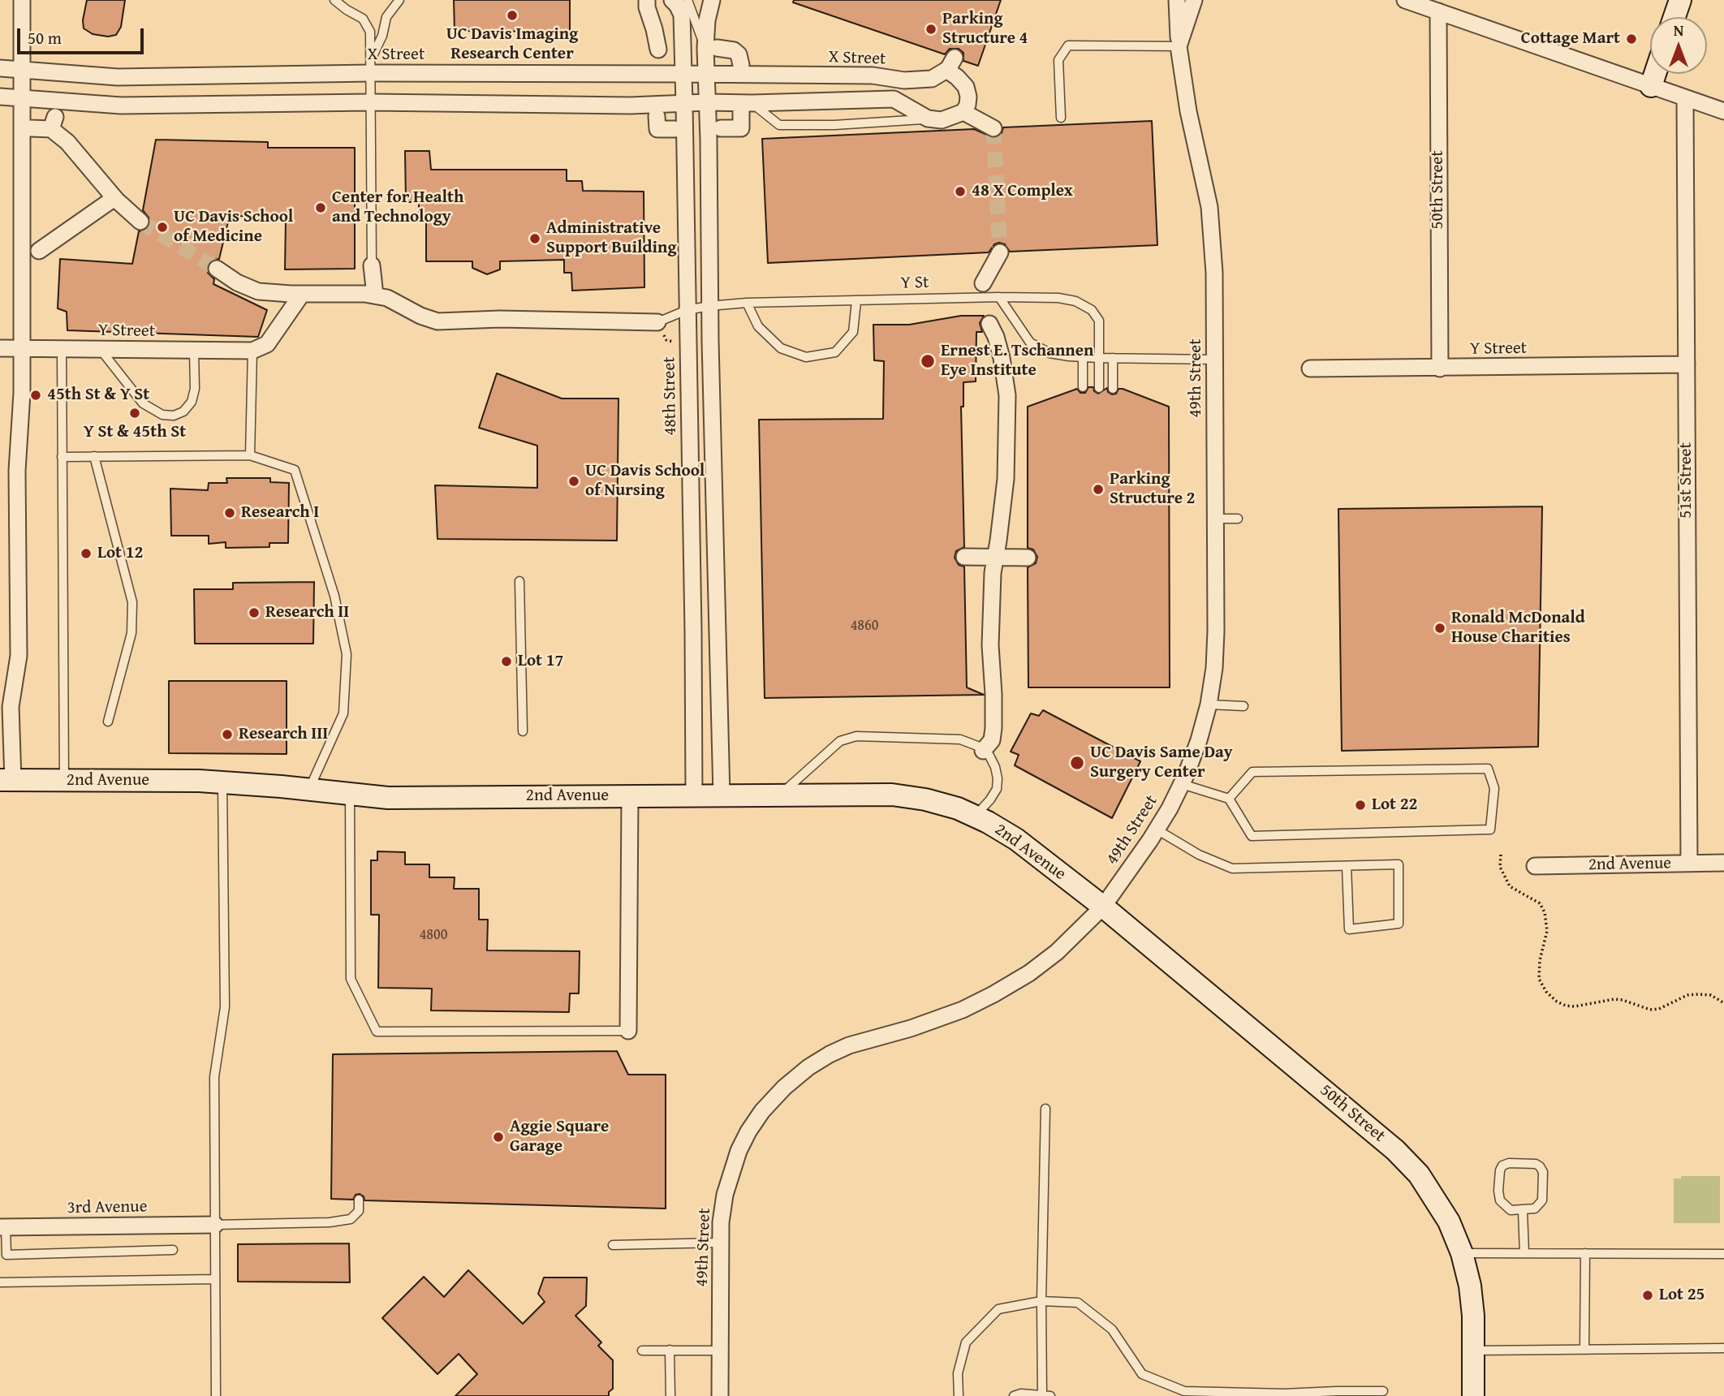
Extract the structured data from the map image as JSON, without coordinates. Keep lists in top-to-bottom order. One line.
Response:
{"streets":{"street":["X Street","50th Street","Y Street","49th Street","48th Street","51st Street","2nd Avenue","3rd Avenue"],"lane":["Y St"]},"crossings":[["X Street","48th Street"],["50th Street","Y Street"],["50th Street","49th Street"],["50th Street","2nd Avenue"],["Y St","48th Street"],["Y Street","51st Street"],["49th Street","2nd Avenue"],["48th Street","2nd Avenue"],["51st Street","2nd Avenue"]],"places":["UC Davis Imaging Research Center","Parking Structure 4","Cottage Mart","48 X Complex","Center for Health and Technology","UC Davis School of Medicine","Administrative Support Building","Ernest E. Tschannen Eye Institute","45th St & Y St","Y St & 45th St","UC Davis School of Nursing","Parking Structure 2","Research I","Lot 12","Research II","Ronald McDonald House Charities","Lot 17","Research III","UC Davis Same Day Surgery Center","Lot 22","Aggie Square Garage","Lot 25"],"house_numbers":["4860","4800"],"scale_bar":"50 m","north":"top"}
